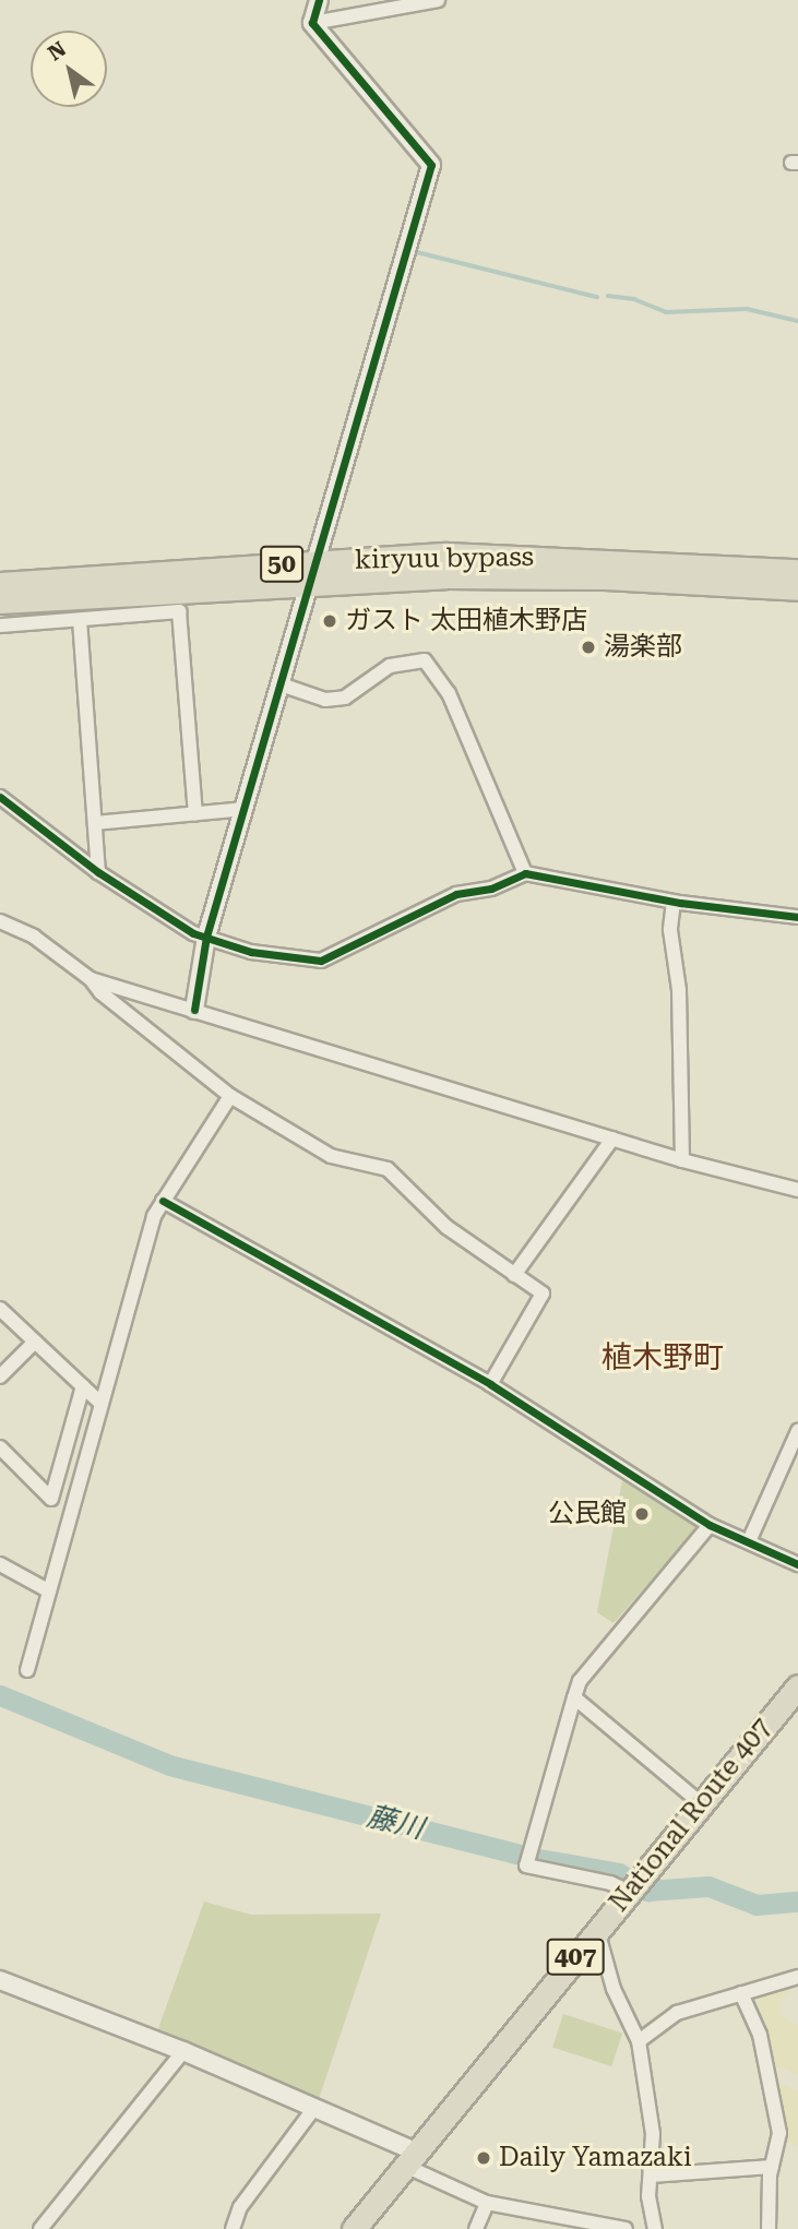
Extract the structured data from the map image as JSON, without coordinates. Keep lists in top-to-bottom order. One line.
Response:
{"streets":{"highway":["kiryuu bypass","50","National Route 407","407"]},"crossings":[["kiryuu bypass","50"]],"districts":["植木野町"],"water":["藤川"],"places":["ガスト 太田植木野店","湯楽部","公民館","Daily Yamazaki"],"north":"top left"}
